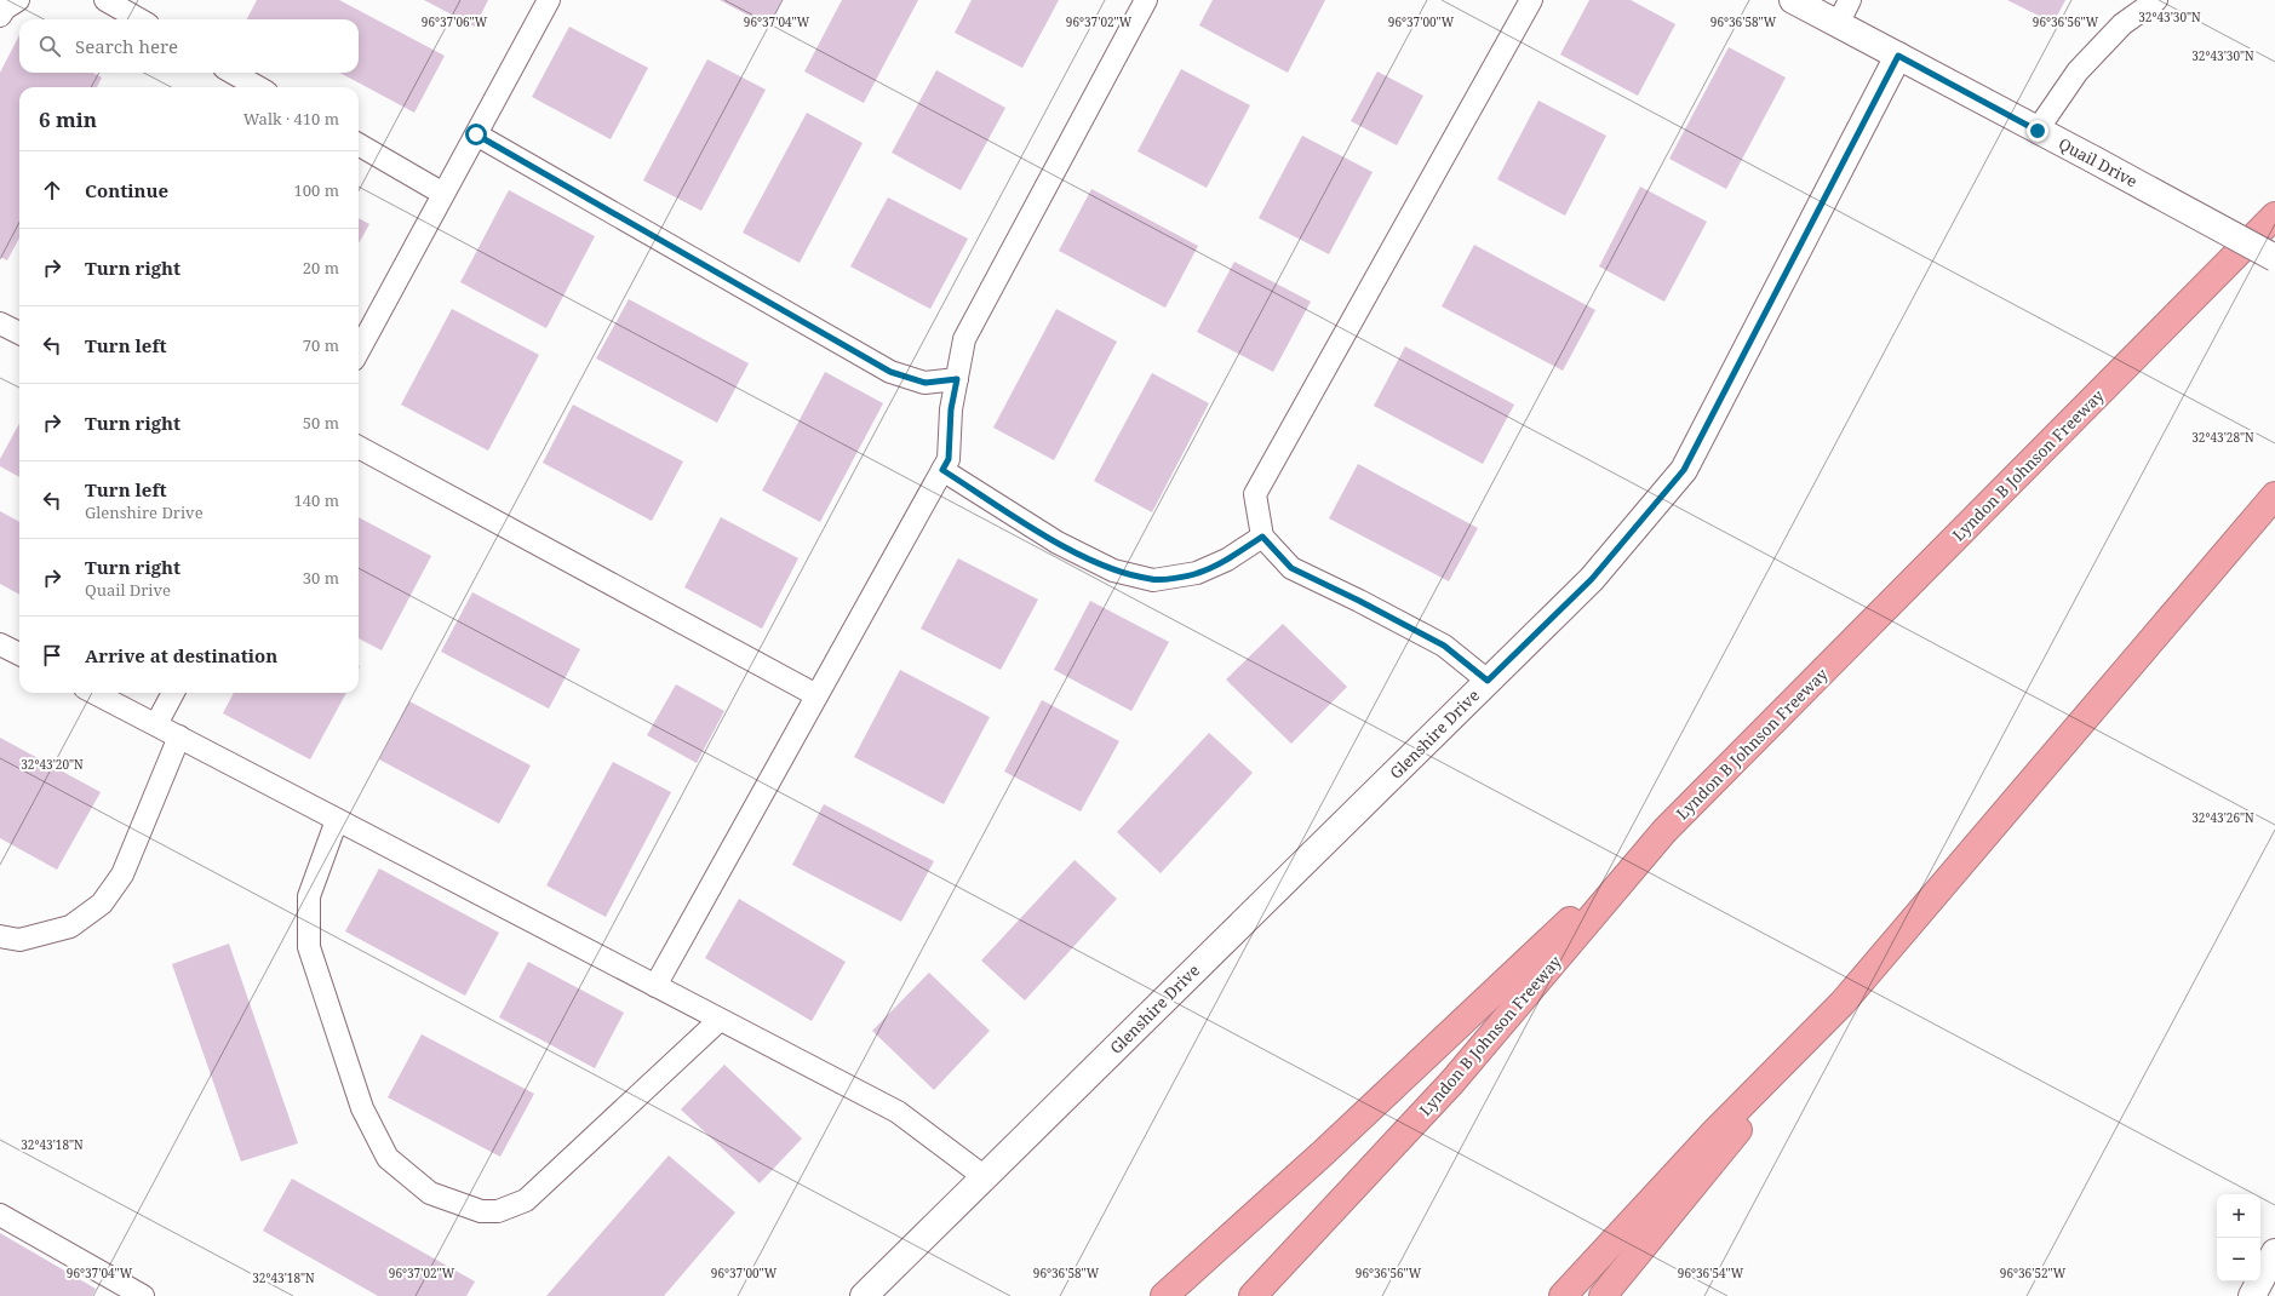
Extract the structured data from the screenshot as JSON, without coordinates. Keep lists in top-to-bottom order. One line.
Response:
{"streets":{"highway":["Lyndon B Johnson Freeway"],"street":["Quail Drive","Glenshire Drive"]},"crossings":[["Quail Drive","Glenshire Drive"]],"page":{"search":"Search here","heading":["6 min","Walk · 410 m"],"list":[["Continue","100 m"],["Turn right","20 m"],["Turn left","70 m"],["Turn right","50 m"],["Turn left","Glenshire Drive","140 m"],["Turn right","Quail Drive","30 m"],"Arrive at destination"],"map_buttons":["+","−"]},"coordinates":["32°43'30\"N","96°37'06\"W","96°37'04\"W","96°37'02\"W","96°37'00\"W","96°36'58\"W","96°36'56\"W","32°43'28\"N","32°43'20\"N","32°43'26\"N","32°43'18\"N","96°36'54\"W","96°36'52\"W"]}
